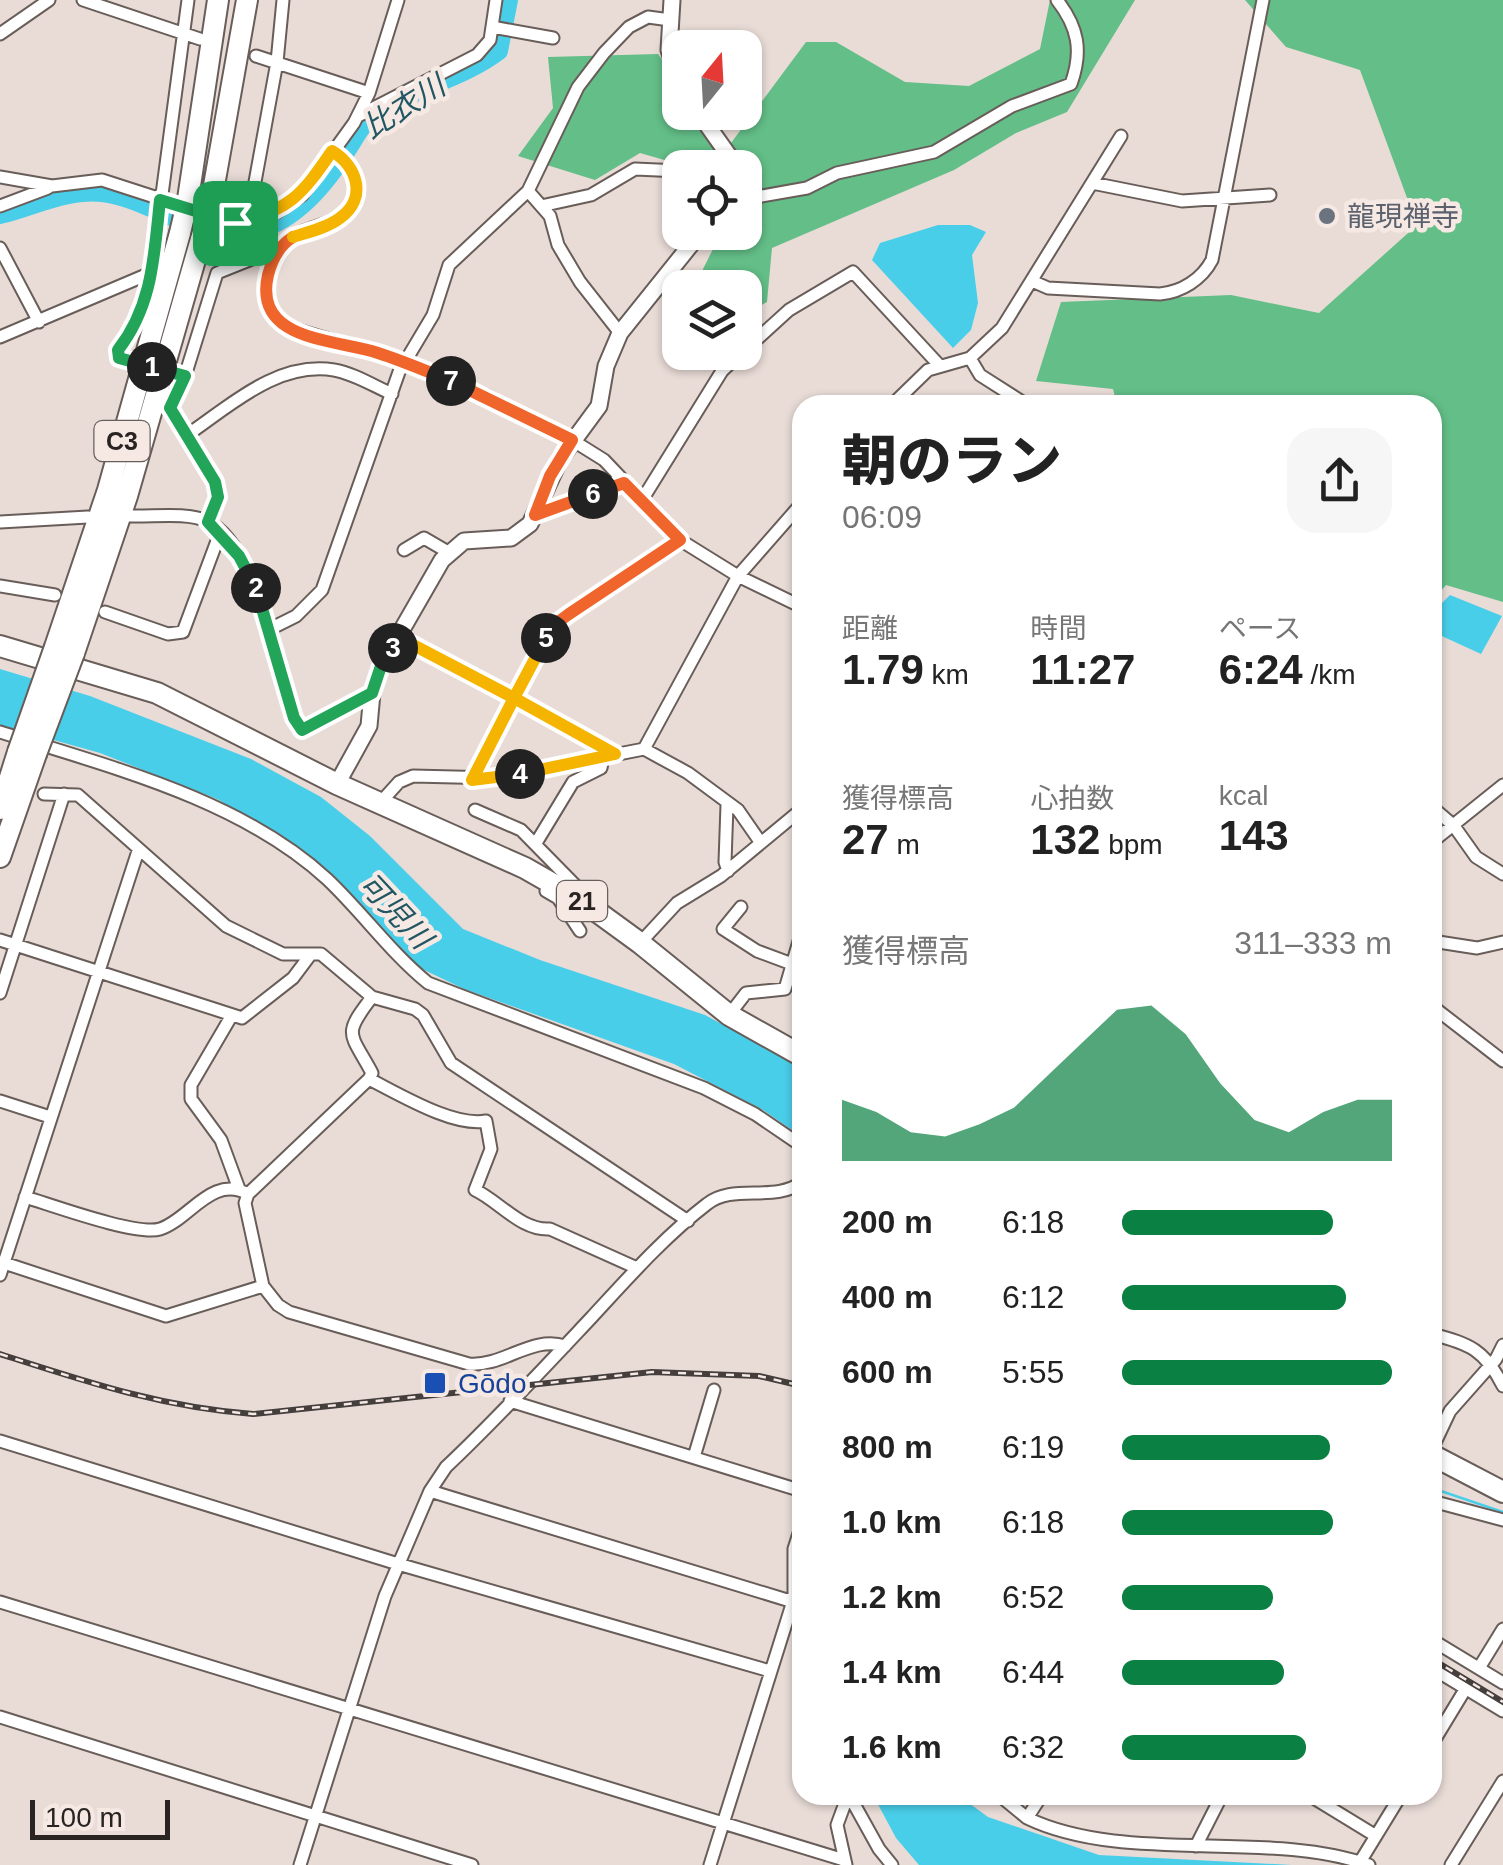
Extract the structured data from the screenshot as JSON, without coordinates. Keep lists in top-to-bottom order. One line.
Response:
{"streets":{"highway":["C3","21"]},"water":["比衣川","可児川"],"places":{"other":["龍現禅寺"],"transit":["Gōdo"]},"scale_bar":"100 m","north":"top","page":{"pins":["1","7","6","2","5","3","4"],"heading":["朝のラン","06:09"],"stats":[["距離","1.79 km"],["時間","11:27"],["ペース","6:24 /km"],["獲得標高","27 m"],["心拍数","132 bpm"],["kcal","143"]],"chart":["獲得標高","311–333 m"],"list":[{"name":"200 m","note":"6:18"},{"name":"400 m","note":"6:12"},{"name":"600 m","note":"5:55"},{"name":"800 m","note":"6:19"},{"name":"1.0 km","note":"6:18"},{"name":"1.2 km","note":"6:52"},{"name":"1.4 km","note":"6:44"},{"name":"1.6 km","note":"6:32"}],"scale":"100 m"}}
